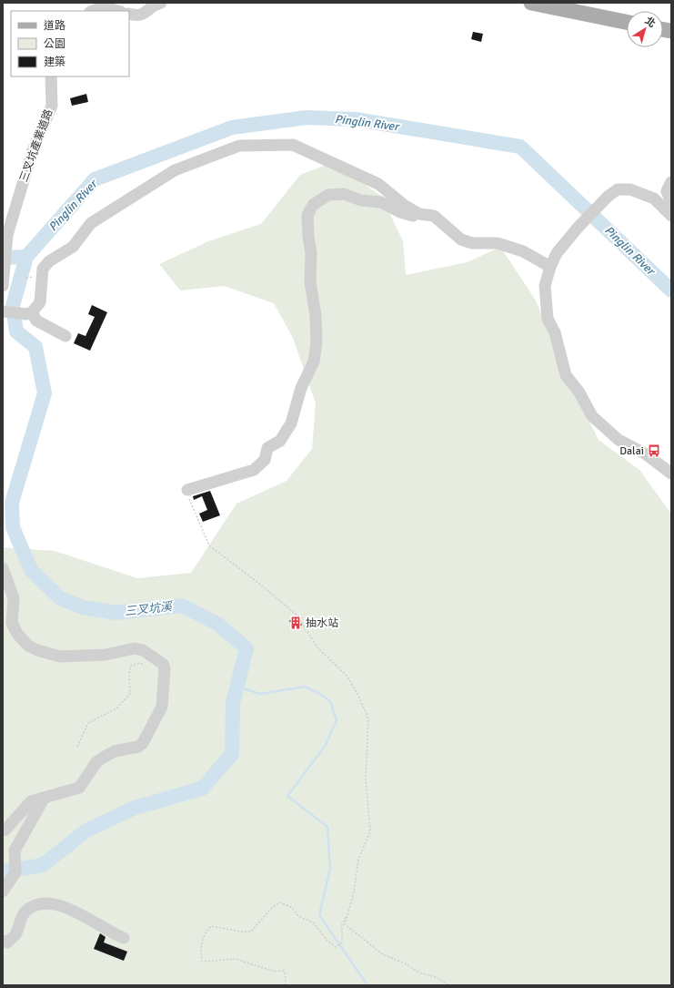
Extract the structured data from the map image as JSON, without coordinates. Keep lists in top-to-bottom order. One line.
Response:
{"streets":{"street":["三叉坑產業道路"]},"water":["Pinglin River","三叉坑溪"],"places":{"bus stop":["Dalai"],"building":["抽水站"]},"legend":["道路","公園","建築"],"north":"top right"}
